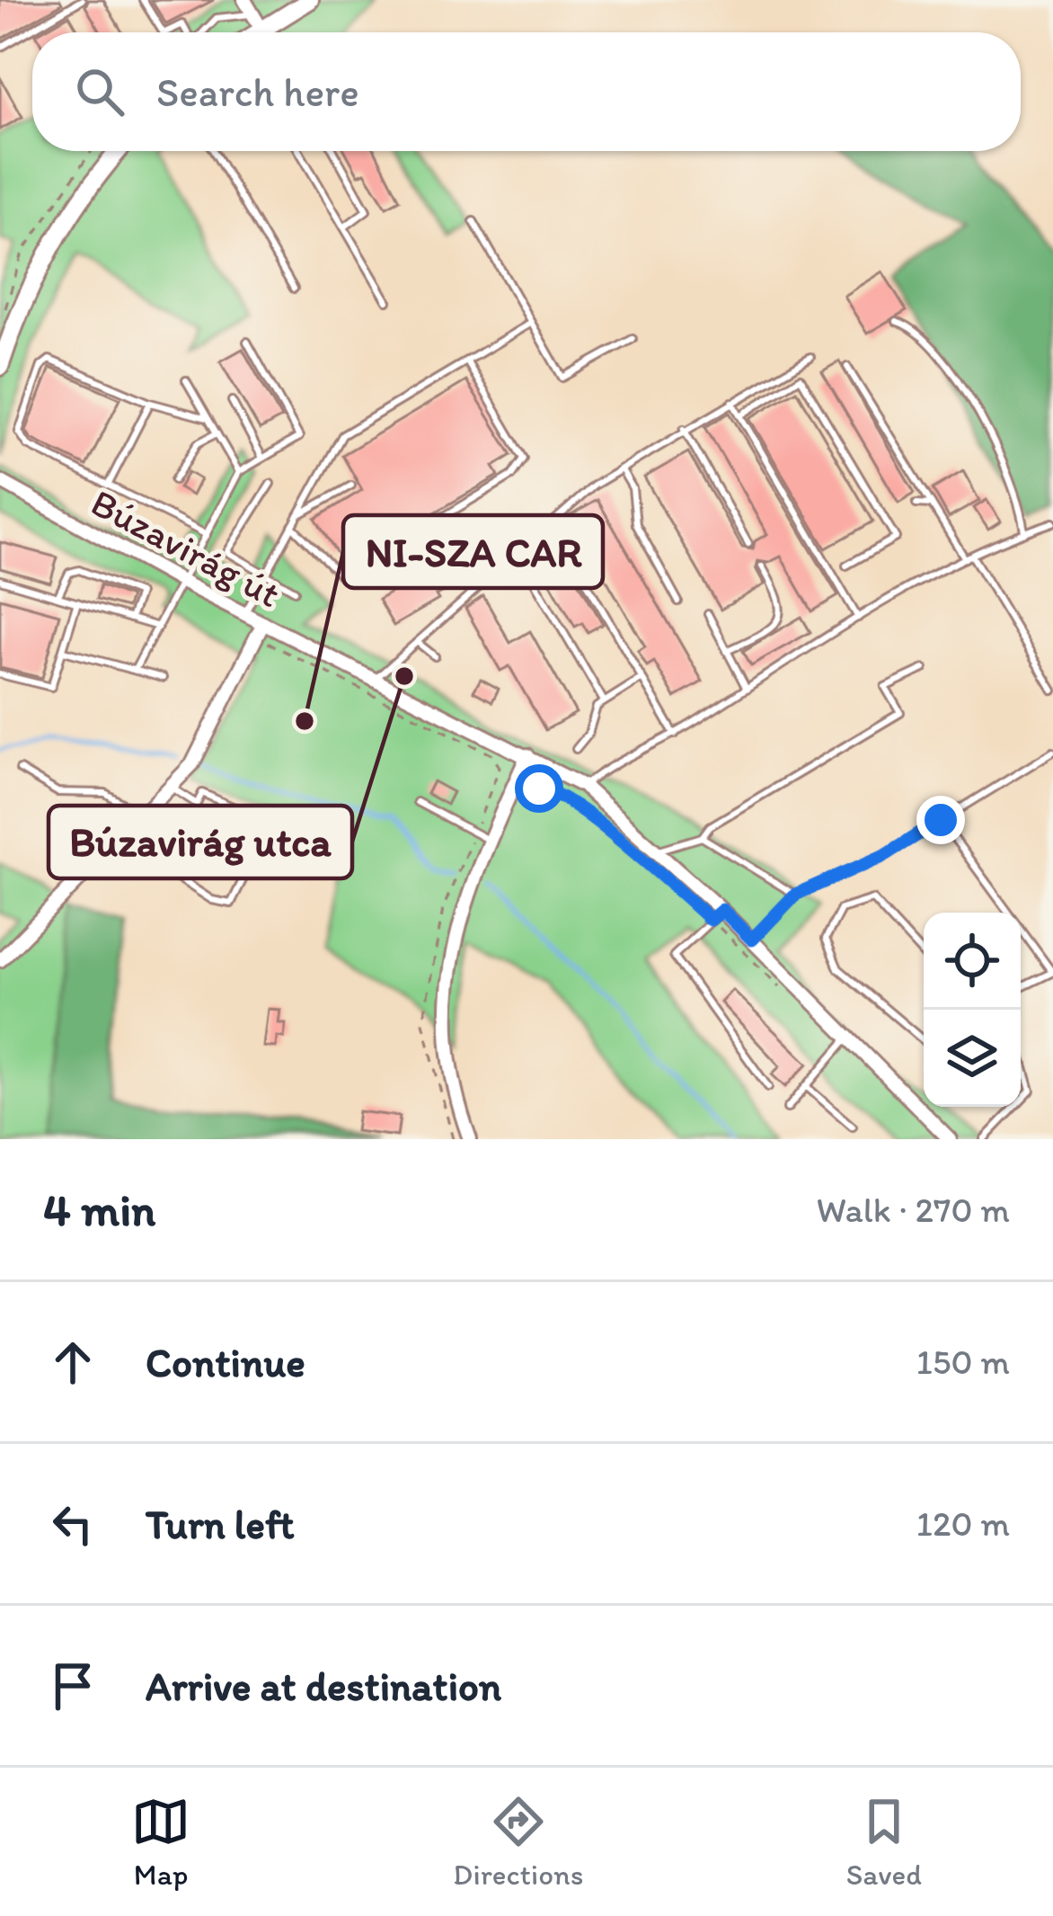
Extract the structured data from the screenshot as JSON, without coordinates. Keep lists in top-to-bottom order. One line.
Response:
{"streets":{"street":["Búzavirág út"]},"places":["Búzavirág utca","NI-SZA CAR"],"page":{"search":"Search here","heading":["4 min","Walk · 270 m"],"list":[["Continue","150 m"],["Turn left","120 m"],"Arrive at destination"],"nav":["Map","Directions","Saved"]}}
